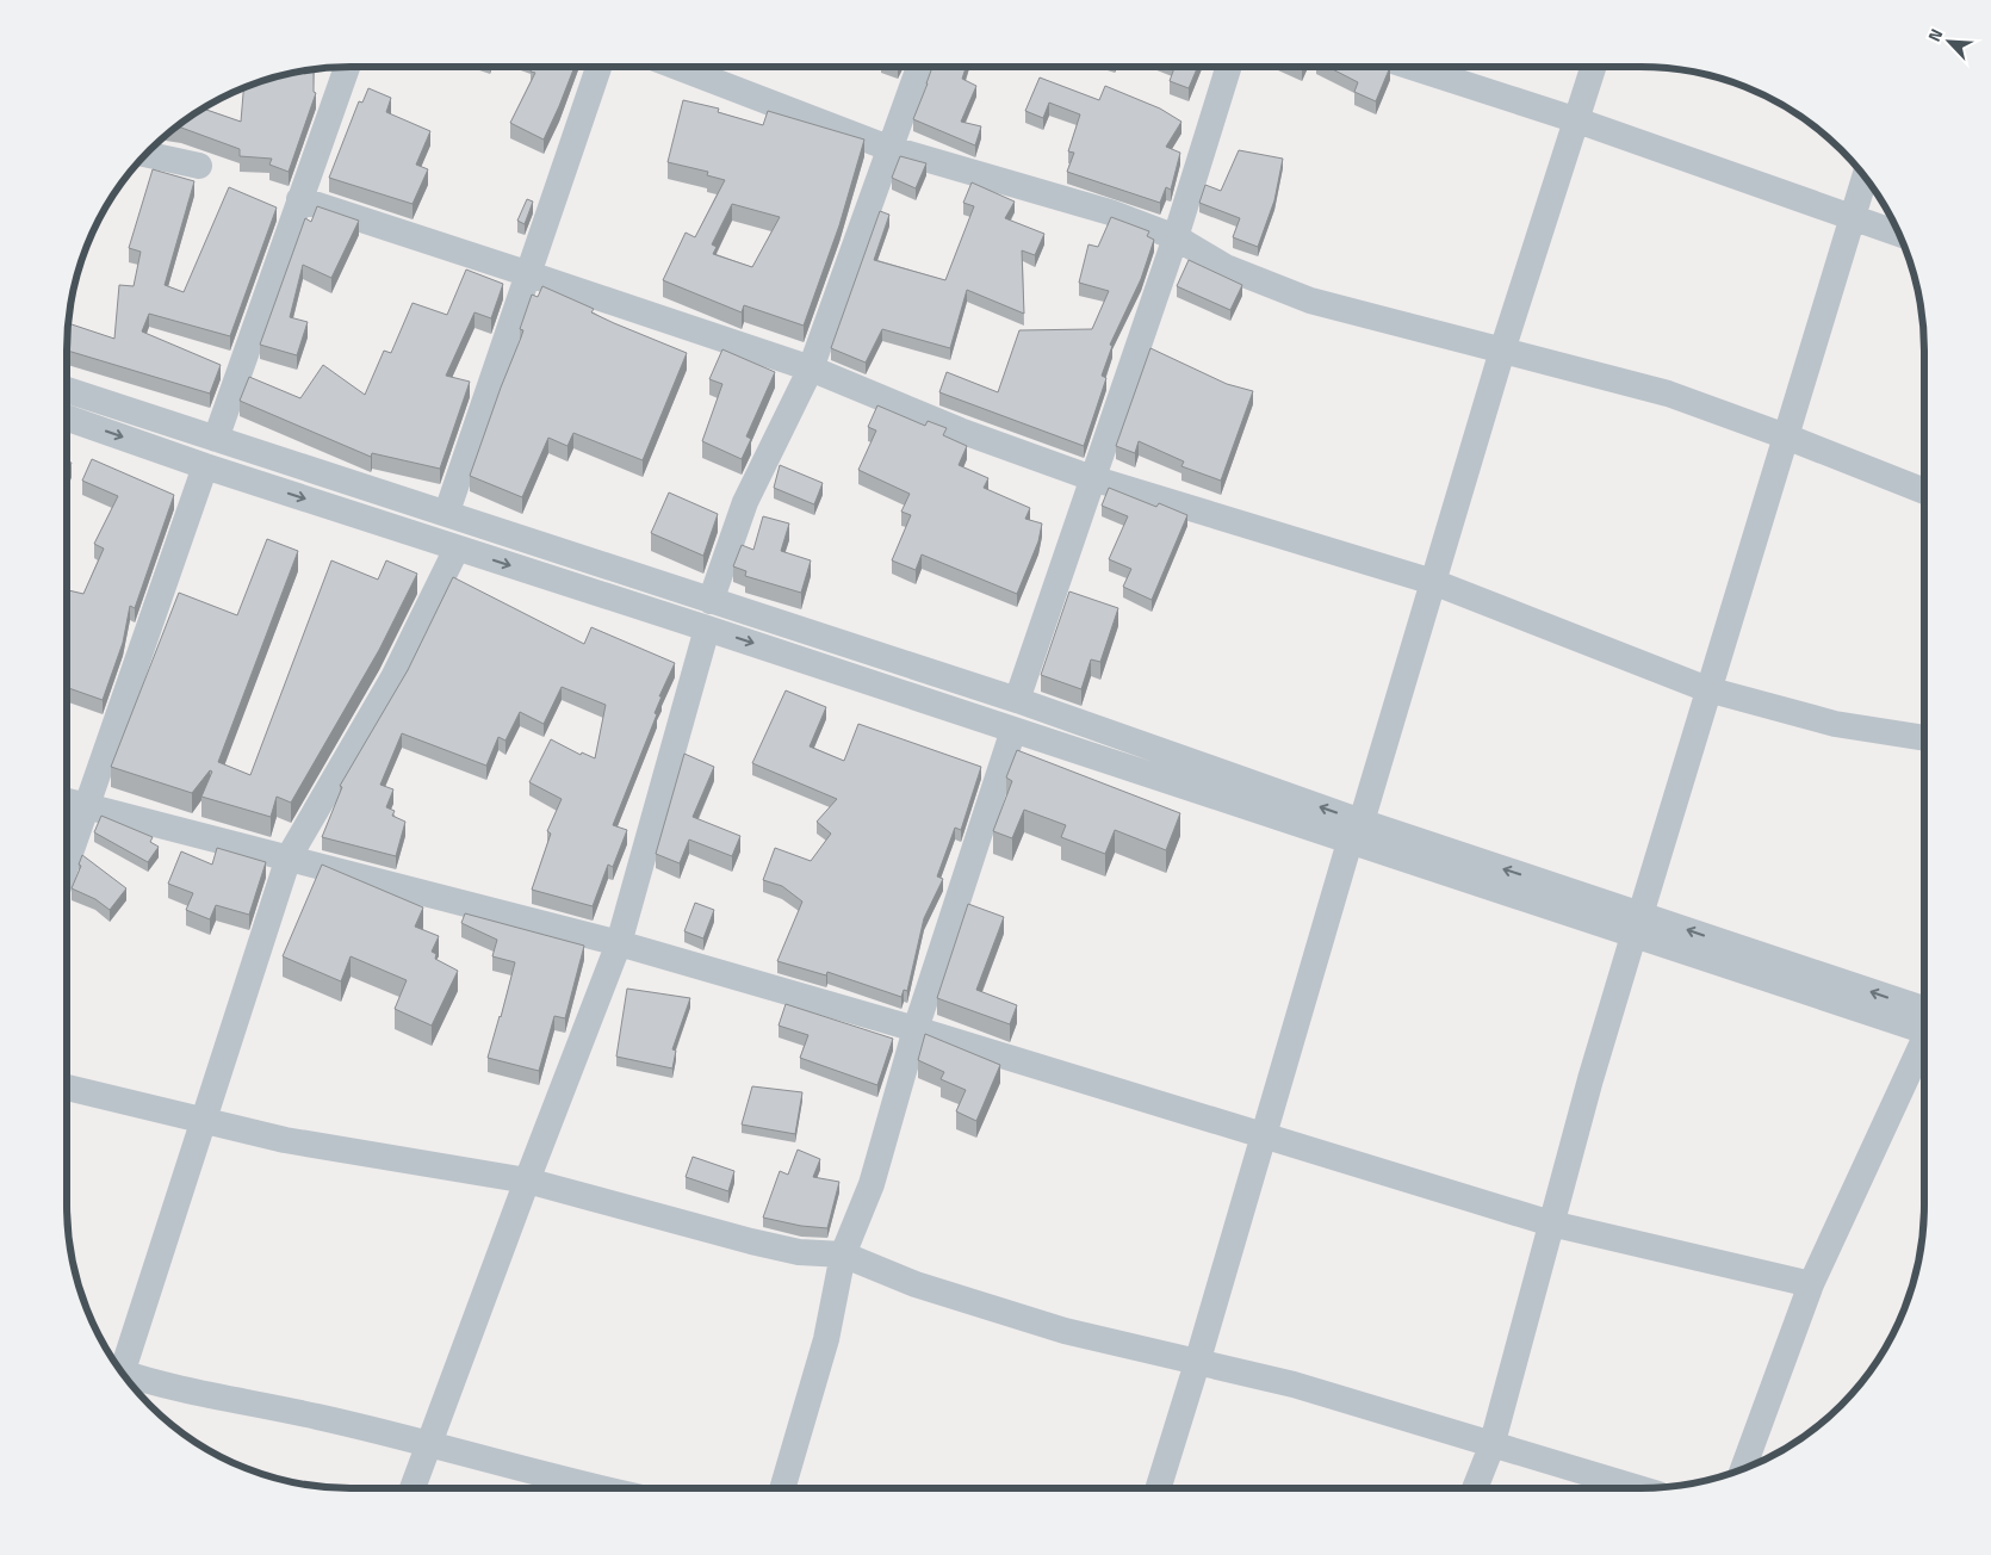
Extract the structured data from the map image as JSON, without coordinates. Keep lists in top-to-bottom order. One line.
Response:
{"north":"top left"}
